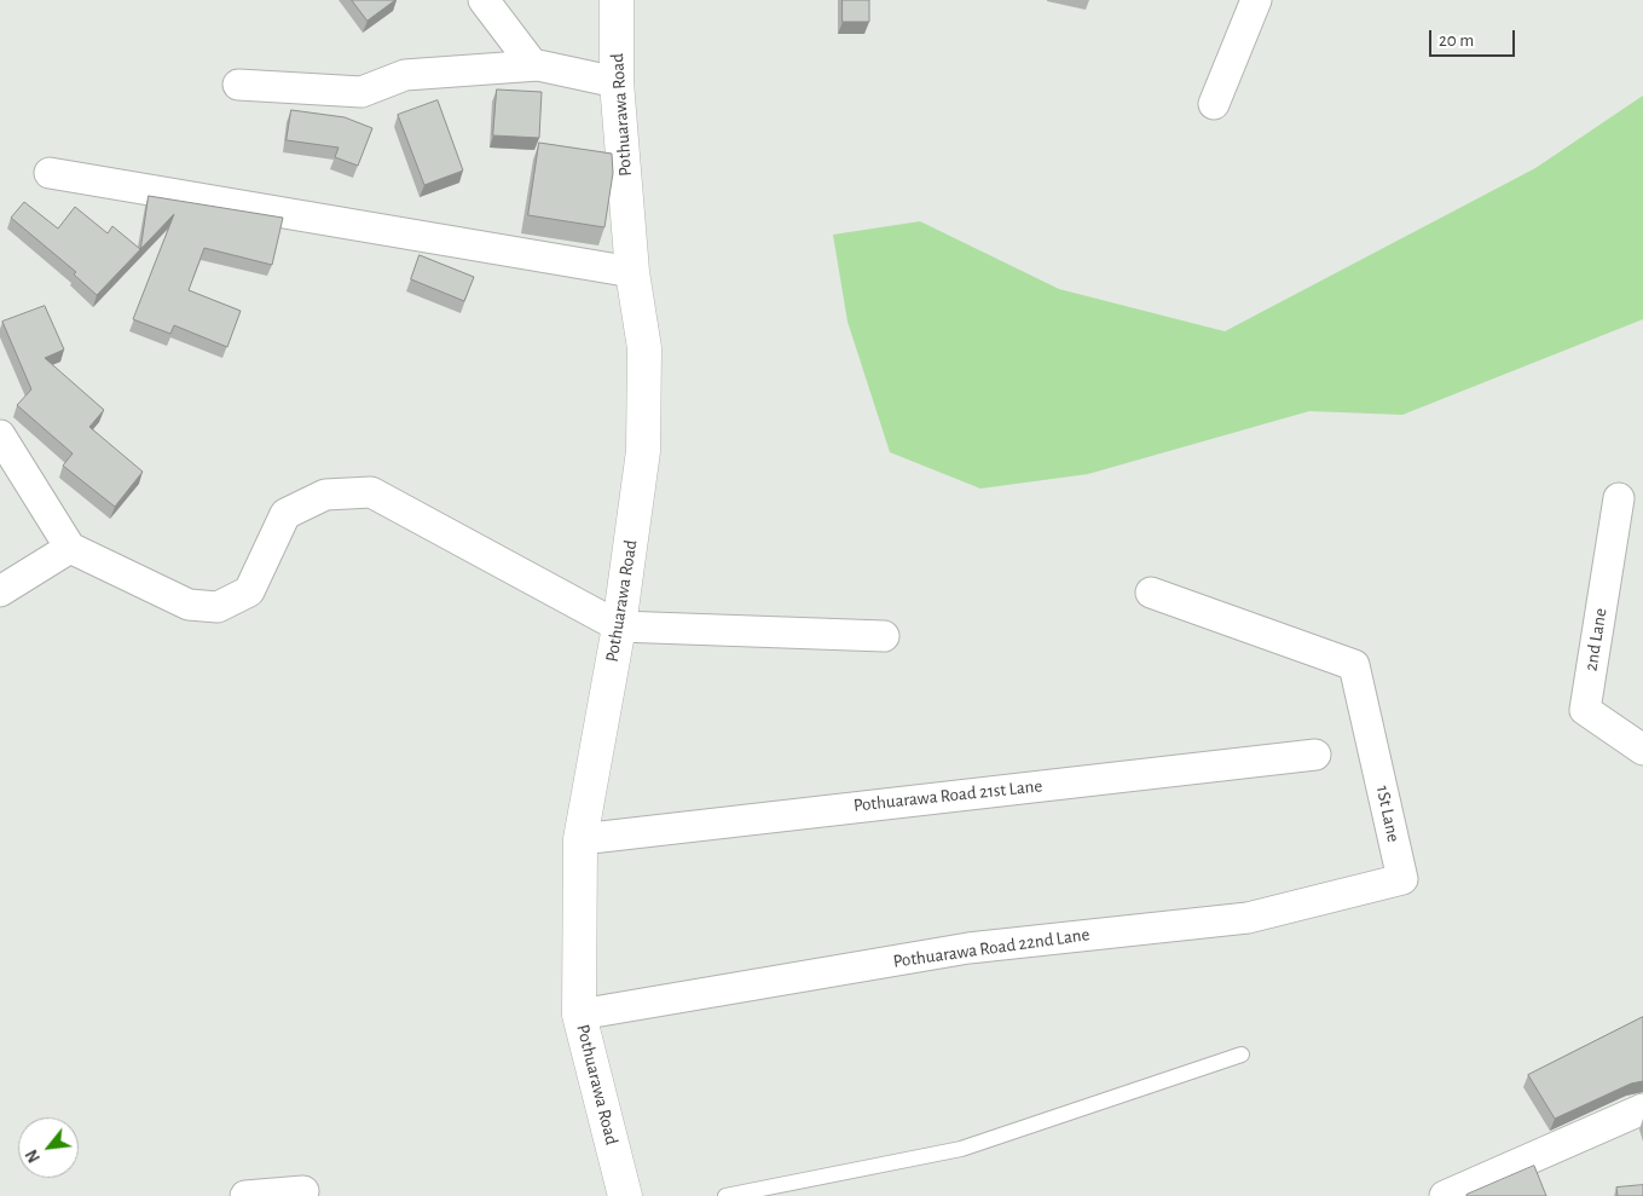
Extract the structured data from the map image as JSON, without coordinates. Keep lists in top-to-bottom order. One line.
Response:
{"streets":{"main road":["Pothuarawa Road"],"street":["2nd Lane","Pothuarawa Road 21st Lane","1St Lane","Pothuarawa Road 22nd Lane"]},"crossings":[["Pothuarawa Road","Pothuarawa Road 21st Lane"],["Pothuarawa Road","Pothuarawa Road 22nd Lane"],["1St Lane","Pothuarawa Road 22nd Lane"]],"scale_bar":"20 m","north":"bottom left"}
